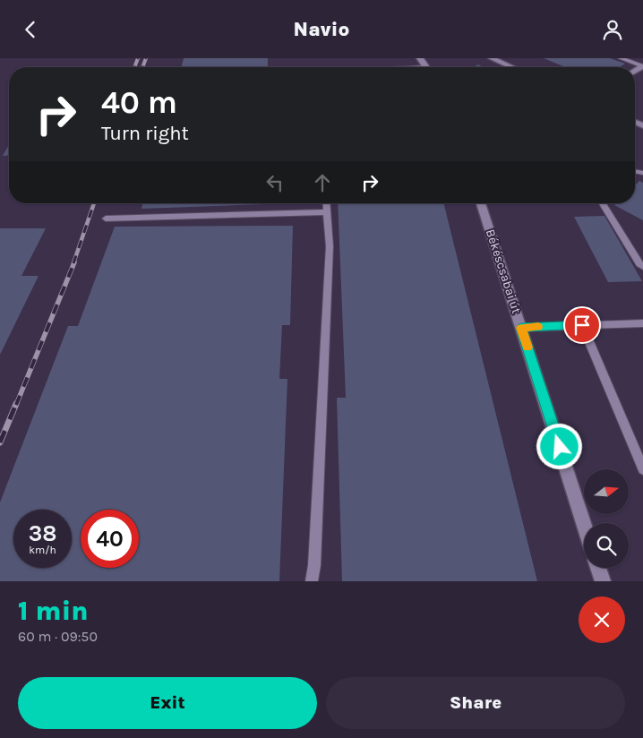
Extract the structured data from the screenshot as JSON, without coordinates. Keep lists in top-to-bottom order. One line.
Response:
{"streets":{"street":["Békéscsabai út"]},"north":"right","page":{"header":"Navio","turn":["40 m","Turn right"],"speed":"38 km/h","limit":"40","heading":["1 min","60 m · 09:50"],"buttons":["Exit","Share"]}}
